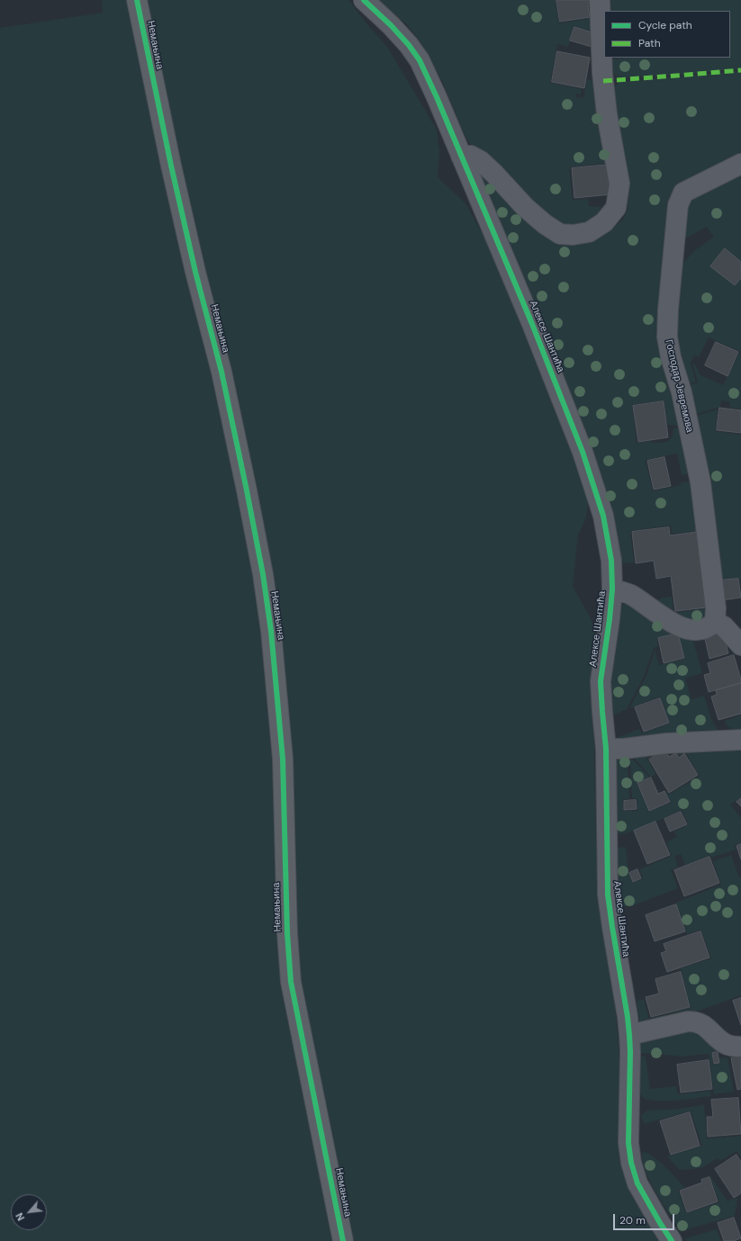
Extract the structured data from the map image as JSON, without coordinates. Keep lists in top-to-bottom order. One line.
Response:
{"streets":{"main road":["Немањина"],"street":["Алексе Шантића","Господар Јевремова"]},"legend":["Cycle path","Path"],"scale_bar":"20 m","north":"bottom left"}
